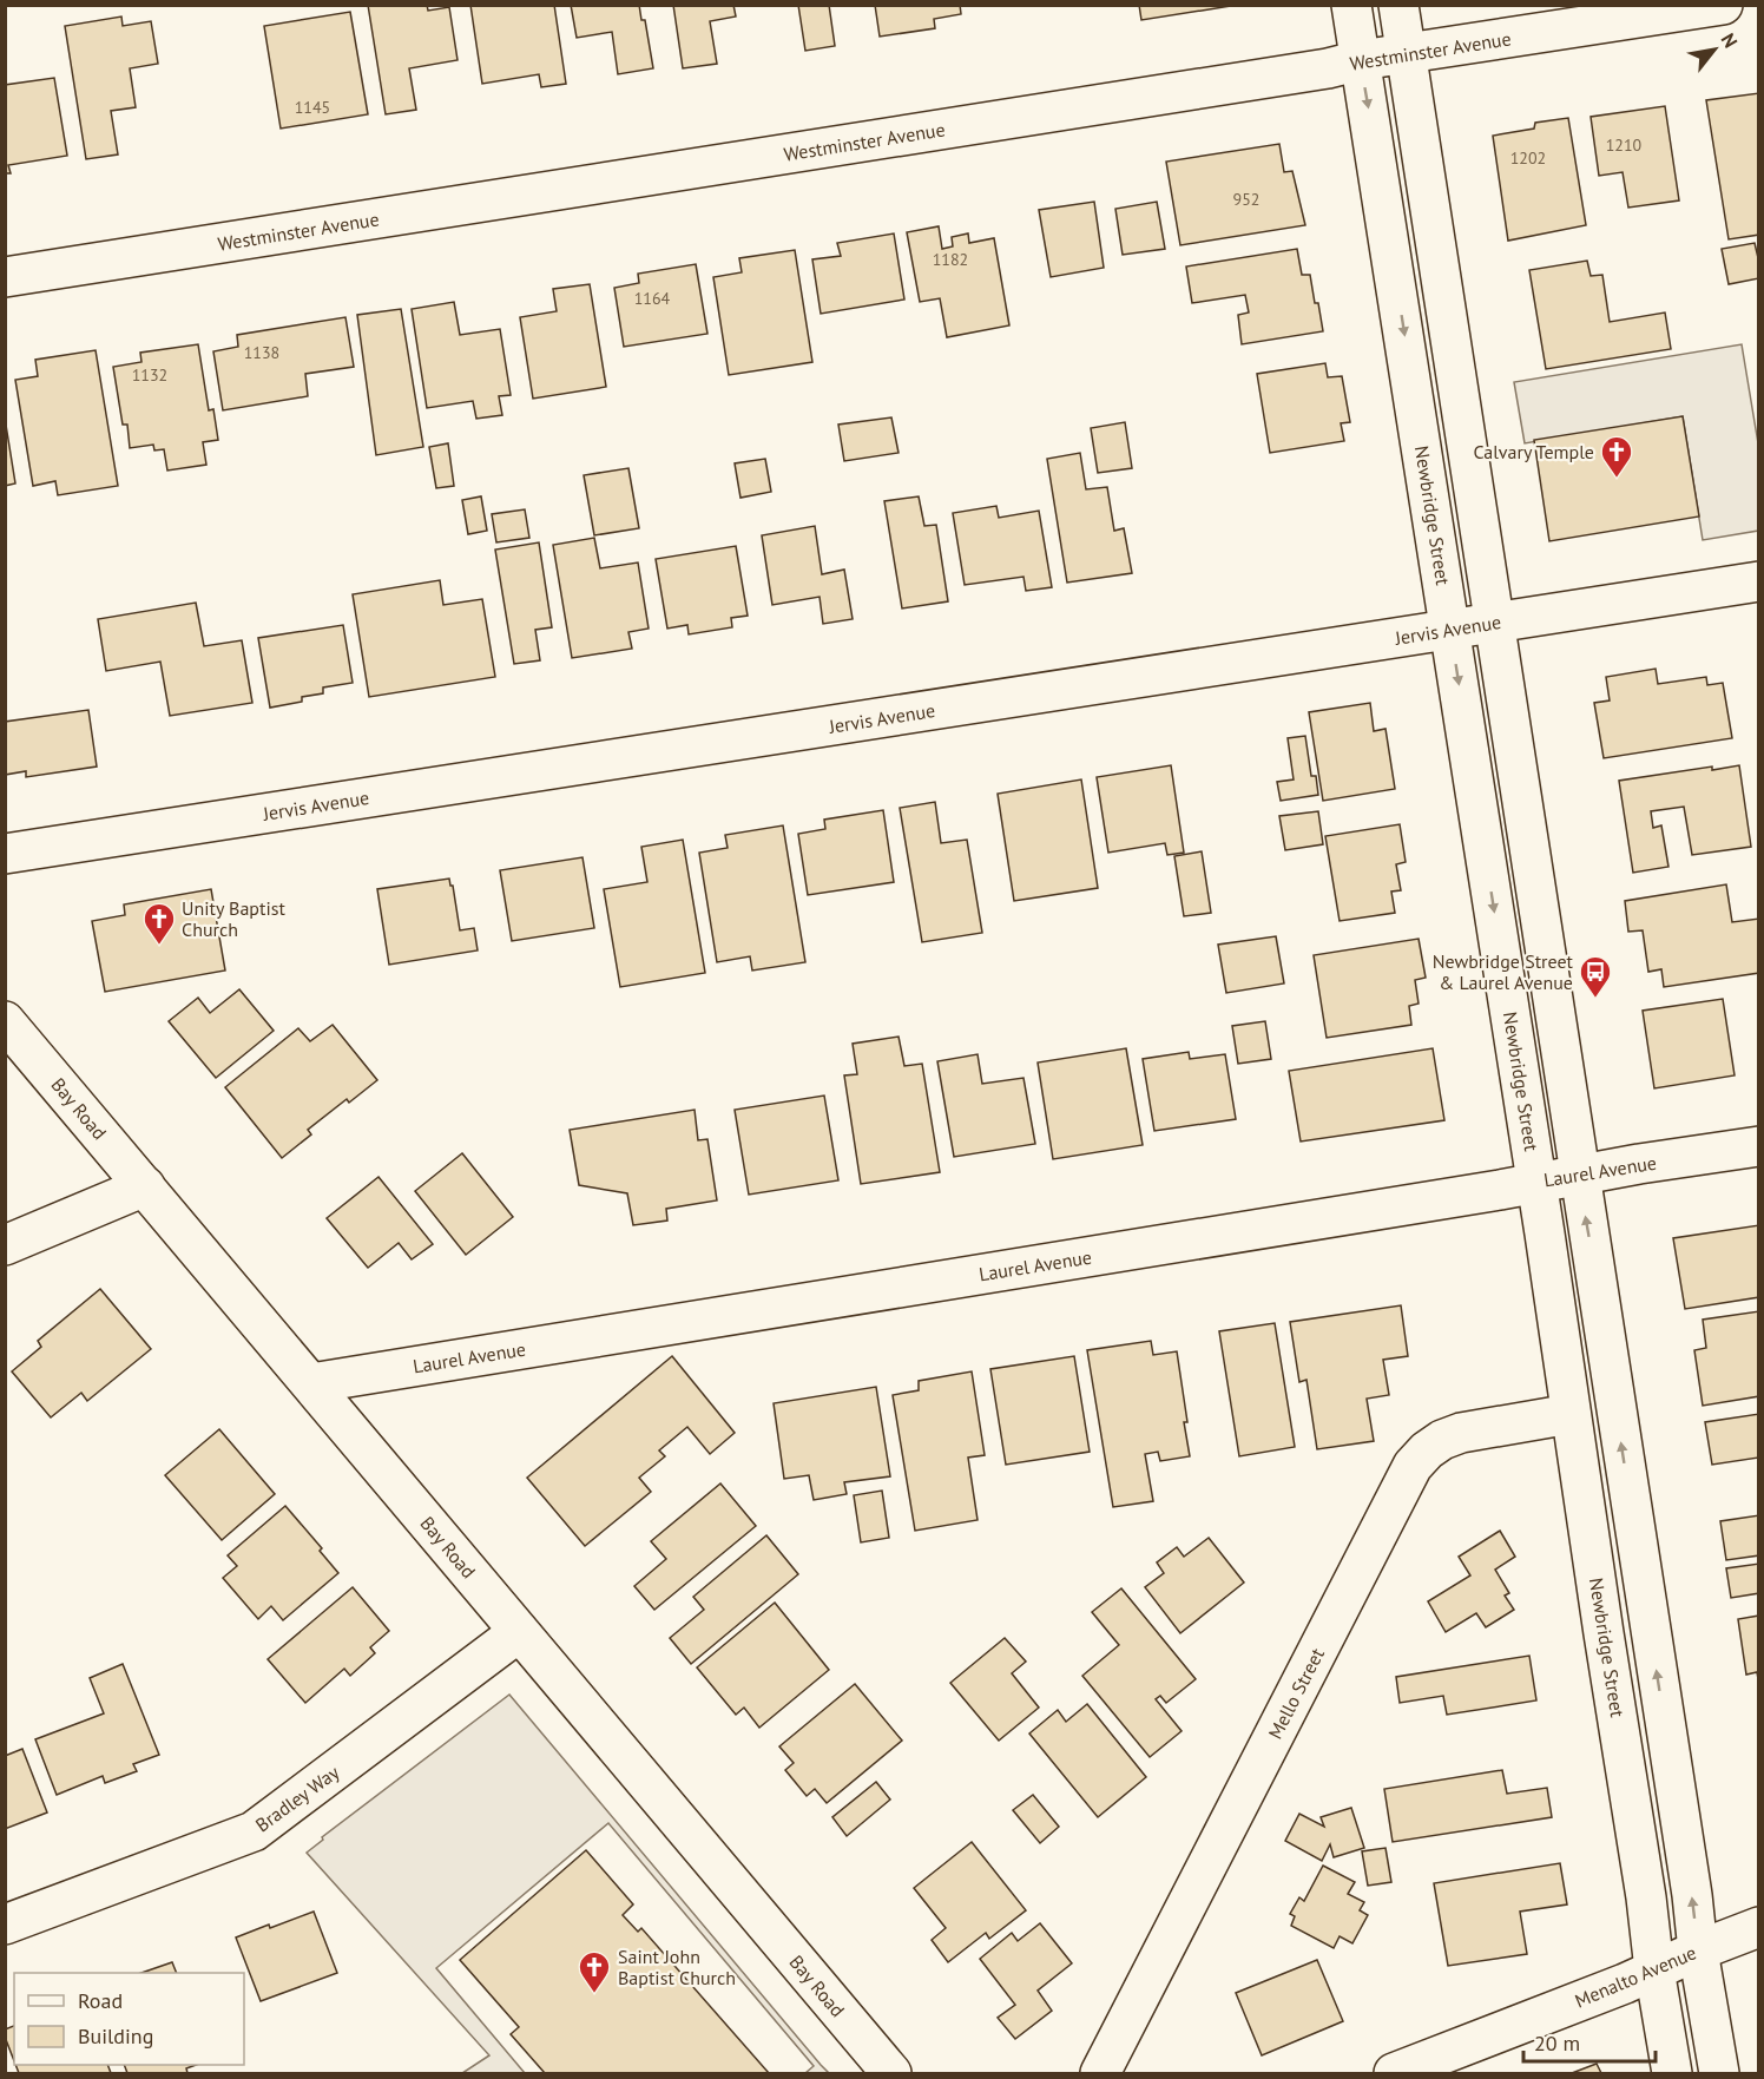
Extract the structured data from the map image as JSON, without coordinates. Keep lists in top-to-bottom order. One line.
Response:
{"streets":{"street":["Westminster Avenue","Newbridge Street","Jervis Avenue","Bay Road","Laurel Avenue","Mello Street","Bradley Way","Menalto Avenue"]},"crossings":[["Westminster Avenue","Newbridge Street"],["Newbridge Street","Jervis Avenue"],["Newbridge Street","Laurel Avenue"],["Newbridge Street","Mello Street"],["Newbridge Street","Menalto Avenue"],["Bay Road","Laurel Avenue"],["Bay Road","Bradley Way"]],"places":{"church":["Calvary Temple","Unity Baptist Church","Saint John Baptist Church"],"bus stop":["Newbridge Street & Laurel Avenue"]},"house_numbers":["1145","1210","1202","952","1182","1164","1138","1132"],"legend":["Road","Building"],"scale_bar":"20 m","north":"top right"}
